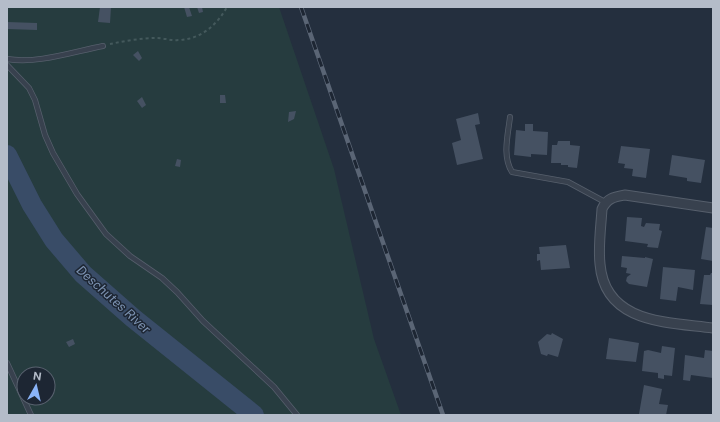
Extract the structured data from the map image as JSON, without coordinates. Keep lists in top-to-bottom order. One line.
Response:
{"water":["Deschutes River"],"north":"top"}
